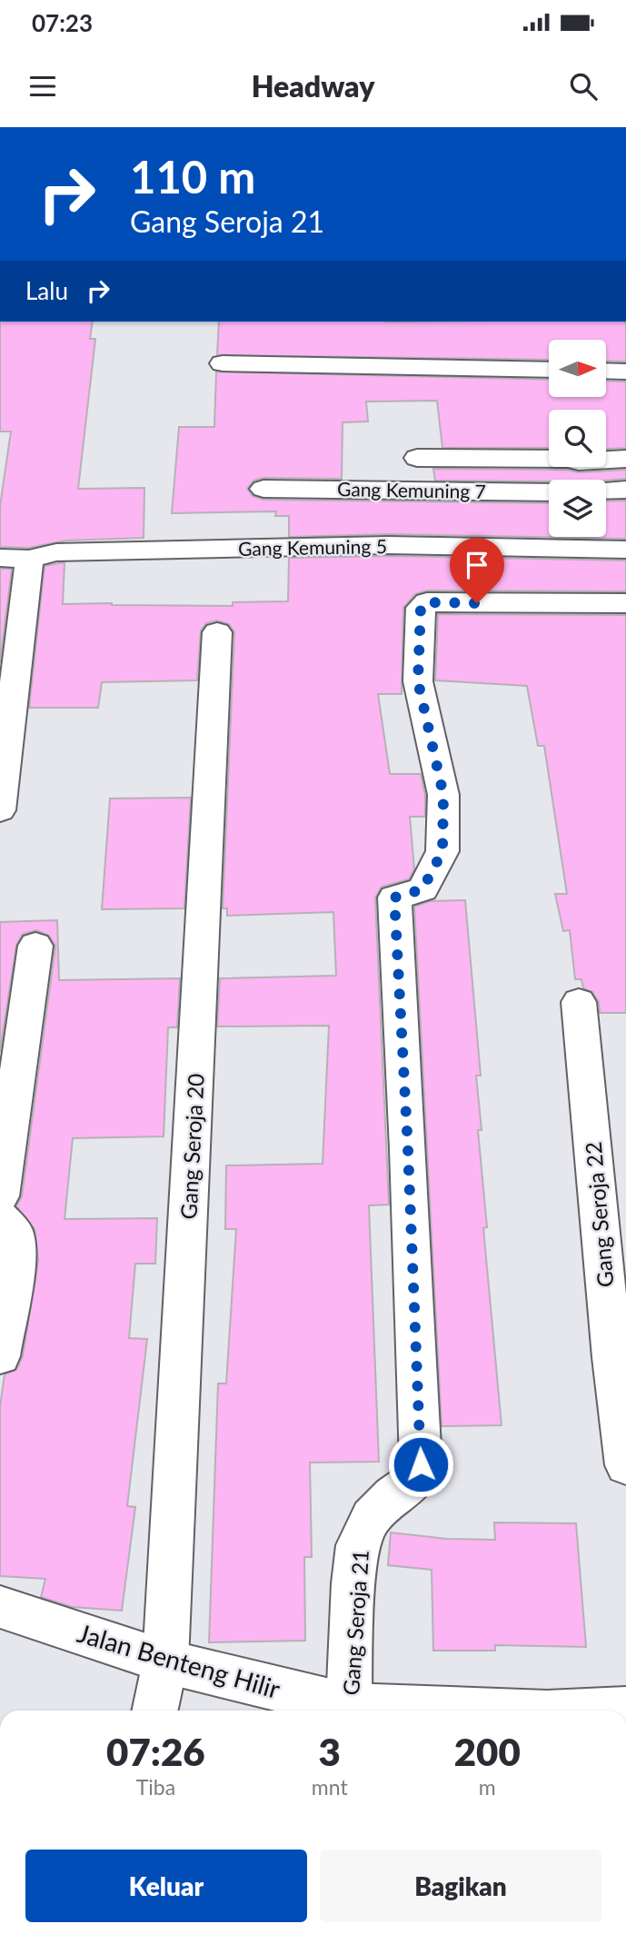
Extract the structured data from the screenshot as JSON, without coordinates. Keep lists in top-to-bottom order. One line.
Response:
{"streets":{"street":["Gang Kemuning 7","Gang Kemuning 5","Gang Seroja 20","Gang Seroja 22","Gang Seroja 21","Jalan Benteng Hilir"]},"crossings":[["Gang Seroja 20","Jalan Benteng Hilir"],["Gang Seroja 21","Jalan Benteng Hilir"]],"north":"right","page":{"status":"07:23","header":"Headway","turn":["110 m","Gang Seroja 21"],"then":"Lalu","eta":["07:26","Tiba","3","mnt","200","m"],"buttons":["Keluar","Bagikan"]}}
